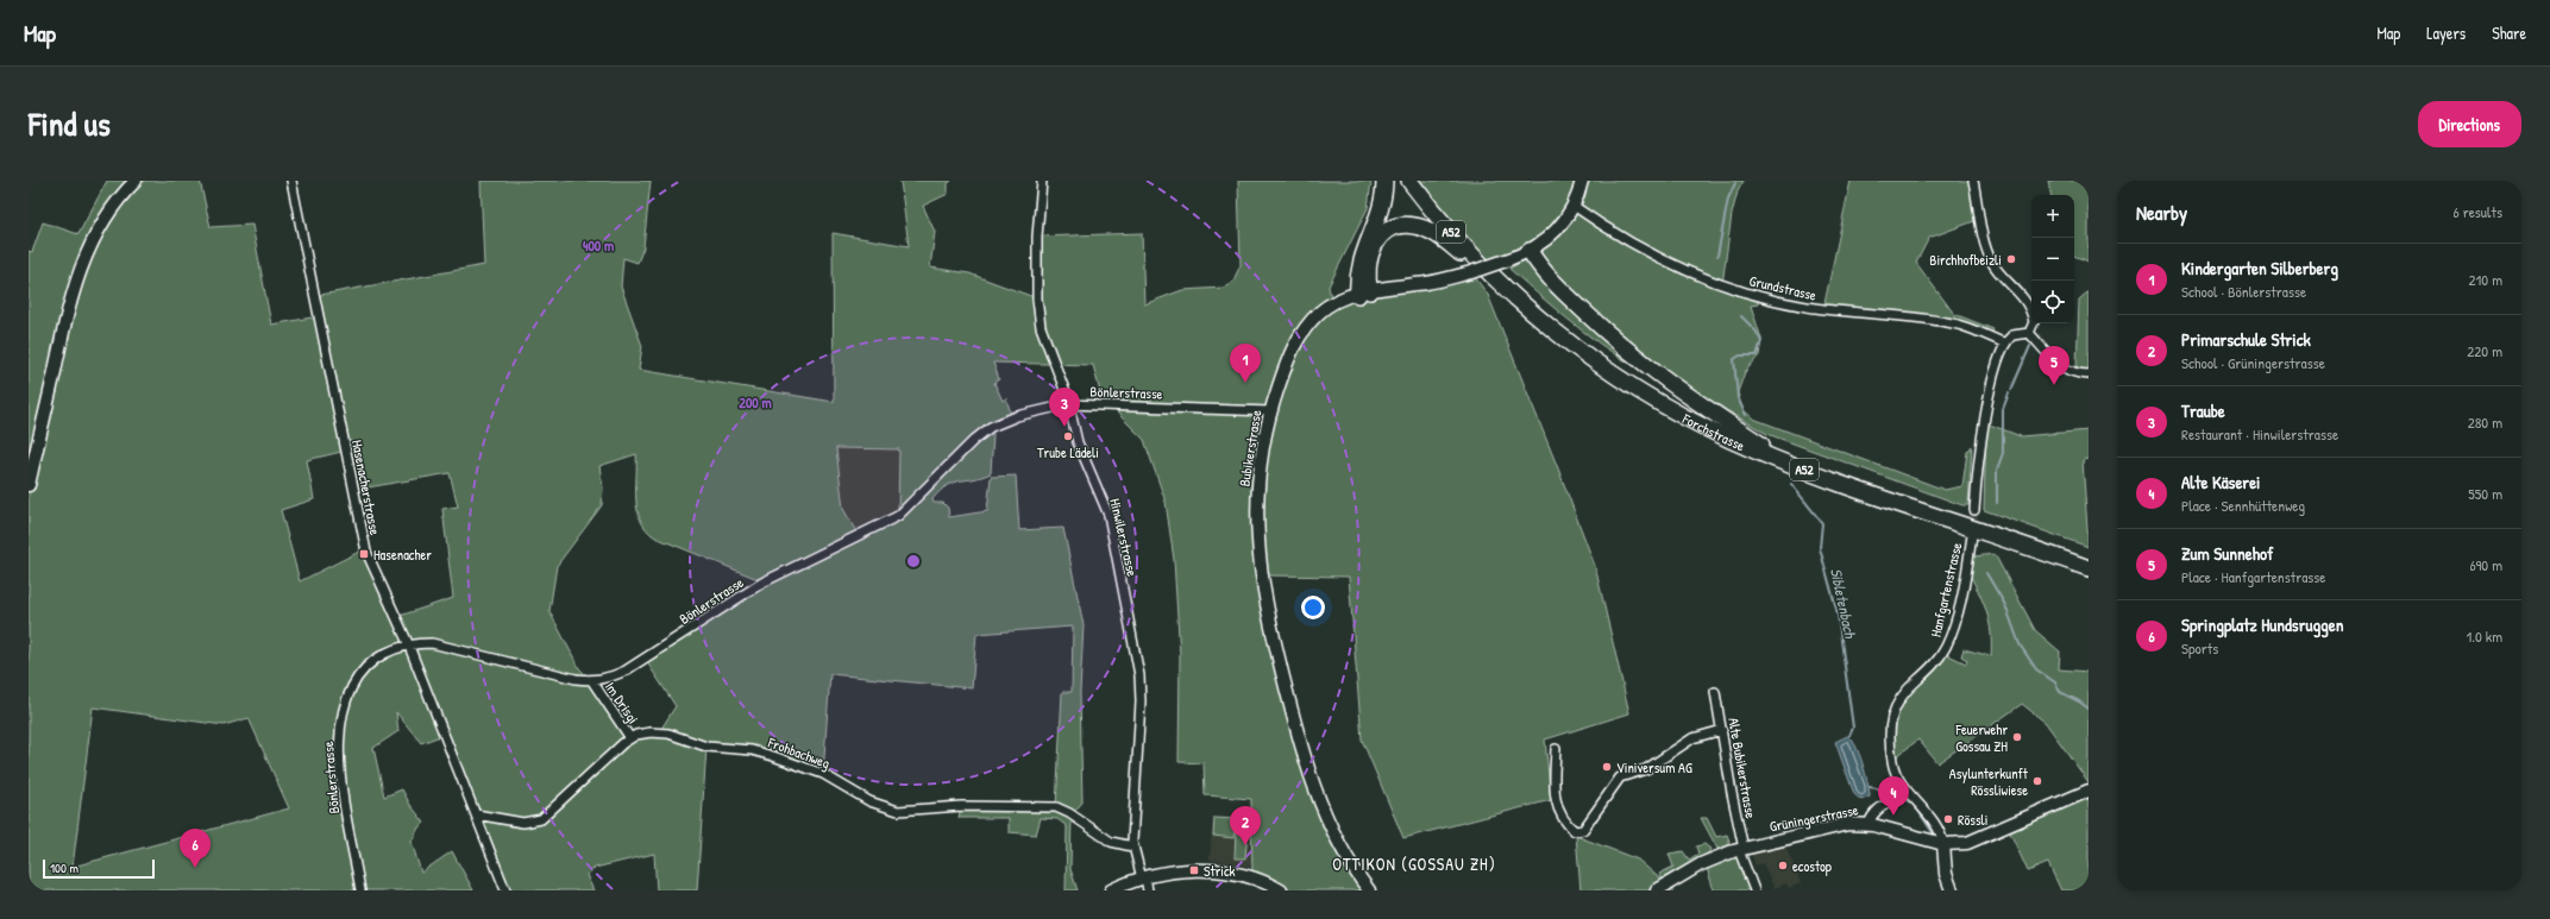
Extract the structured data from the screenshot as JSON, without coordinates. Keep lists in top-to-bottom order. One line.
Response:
{"streets":{"highway":["A52","Forchstrasse"],"main road":["Bubikerstrasse","Grüningerstrasse"],"street":["Grundstrasse","Bönlerstrasse","Hasenacherstrasse","Hinwilerstrasse","Hanfgartenstrasse","Im Drisgi","Frohbachweg","Alte Bubikerstrasse"]},"crossings":[["Grundstrasse","Bubikerstrasse"],["Bönlerstrasse","Bubikerstrasse"],["Bönlerstrasse","Hasenacherstrasse"],["Bönlerstrasse","Hinwilerstrasse"],["Bönlerstrasse","Im Drisgi"],["Hinwilerstrasse","Frohbachweg"],["Hanfgartenstrasse","Grüningerstrasse"],["Im Drisgi","Frohbachweg"],["Alte Bubikerstrasse","Grüningerstrasse"]],"districts":["OTTIKON (GOSSAU ZH)"],"water":["Sibletenbach"],"places":{"other":["Birchhofbeizli","Trube Lädeli","Feuerwehr Gossau ZH","Viniversum AG","Asylunterkunft Rössliwiese","Rössli","ecostop"],"transit":["Hasenacher","Strick"]},"scale_bar":"100 m","page":{"header":"Map","nav":["Map","Layers","Share"],"title":"Find us","buttons":"Directions","heading":["Nearby","6 results"],"map_buttons":["+","−"],"list":[{"mark":"1","name":"Kindergarten Silberberg","note":"School · Bönlerstrasse","value":"210 m"},{"mark":"2","name":"Primarschule Strick","note":"School · Grüningerstrasse","value":"220 m"},{"mark":"3","name":"Traube","note":"Restaurant · Hinwilerstrasse","value":"280 m"},{"mark":"4","name":"Alte Käserei","note":"Place · Sennhüttenweg","value":"550 m"},{"mark":"5","name":"Zum Sunnehof","note":"Place · Hanfgartenstrasse","value":"690 m"},{"mark":"6","name":"Springplatz Hundsruggen","note":"Sports","value":"1.0 km"}],"pins":["1","5","3","4","2","6"],"scale":"100 m"},"rings":["400 m","200 m"]}
